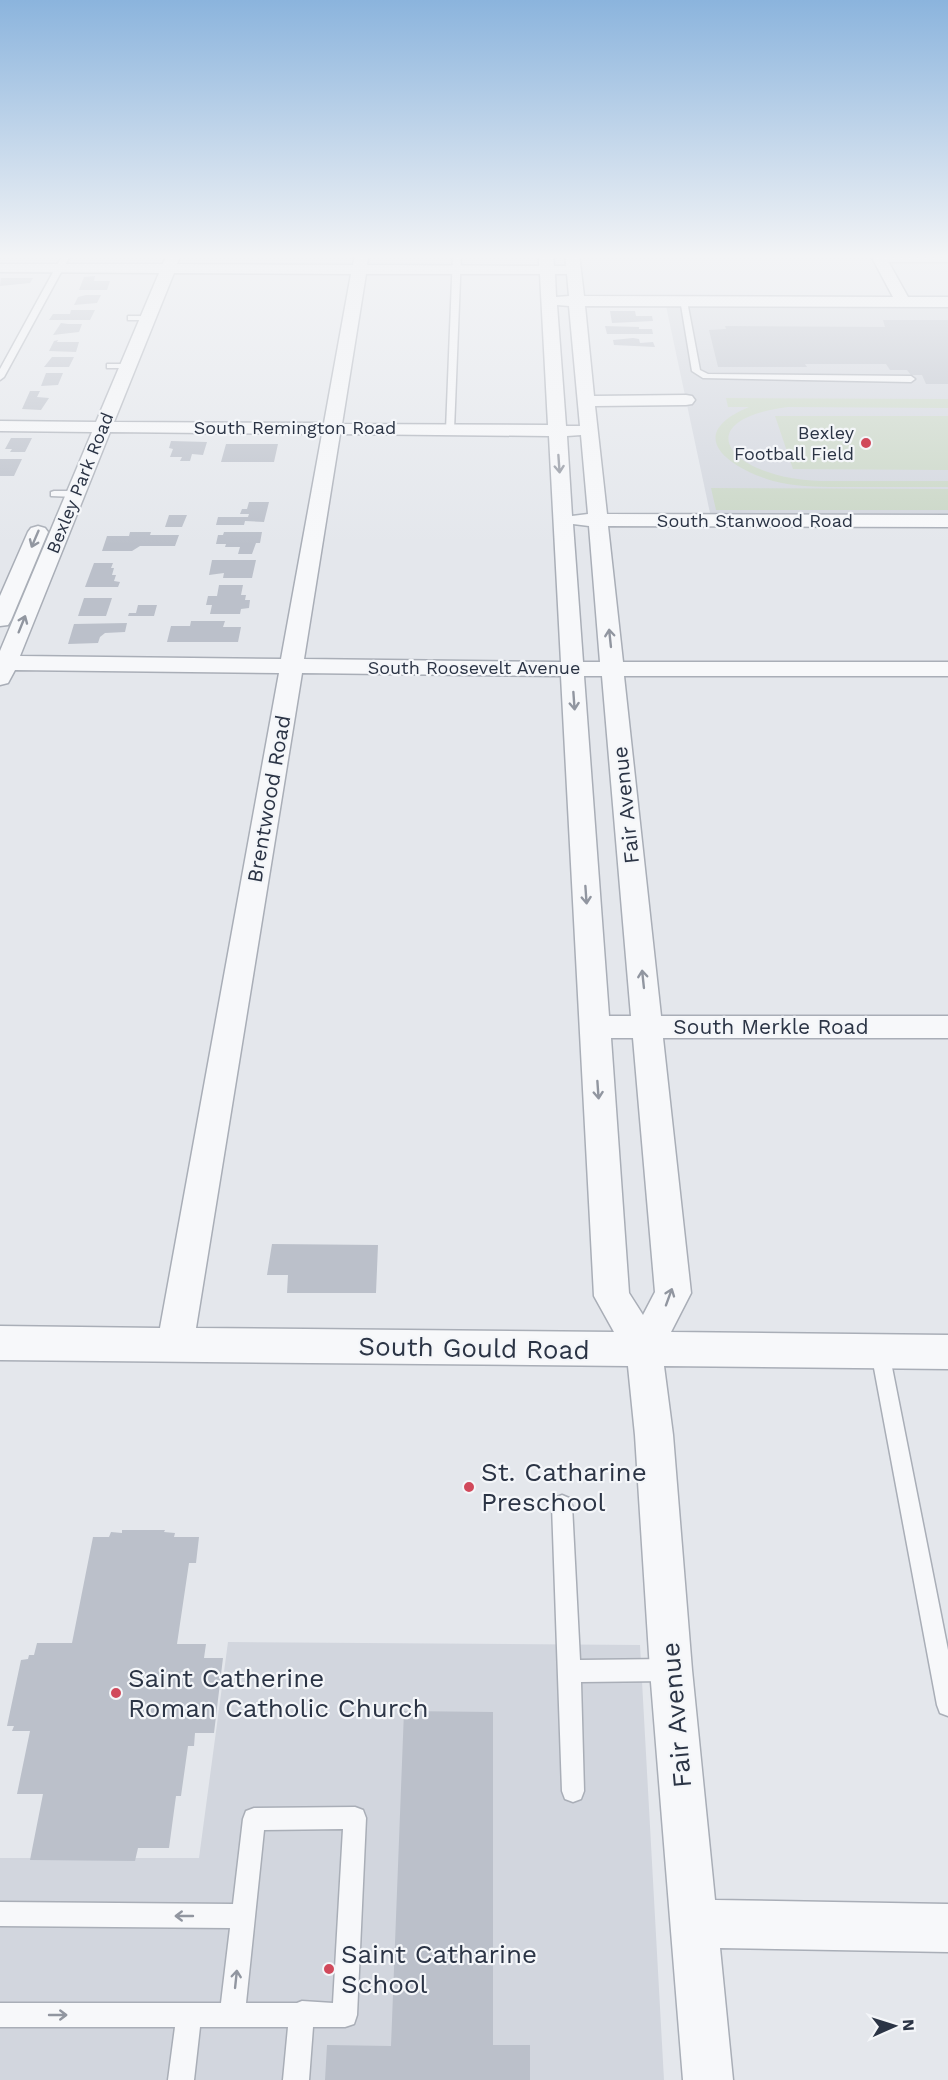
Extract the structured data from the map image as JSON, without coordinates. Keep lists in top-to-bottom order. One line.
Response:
{"streets":{"street":["South Remington Road","Bexley Park Road","South Stanwood Road","South Roosevelt Avenue","Brentwood Road","Fair Avenue","South Merkle Road","South Gould Road"]},"crossings":[["South Remington Road","Bexley Park Road"],["South Remington Road","Brentwood Road"],["South Remington Road","Fair Avenue"],["Bexley Park Road","South Roosevelt Avenue"],["South Stanwood Road","Fair Avenue"],["South Roosevelt Avenue","Brentwood Road"],["South Roosevelt Avenue","Fair Avenue"],["Brentwood Road","South Gould Road"],["Fair Avenue","South Merkle Road"],["Fair Avenue","South Gould Road"]],"places":["Bexley Football Field","St. Catharine Preschool","Saint Catherine Roman Catholic Church","Saint Catharine School"],"north":"right"}
